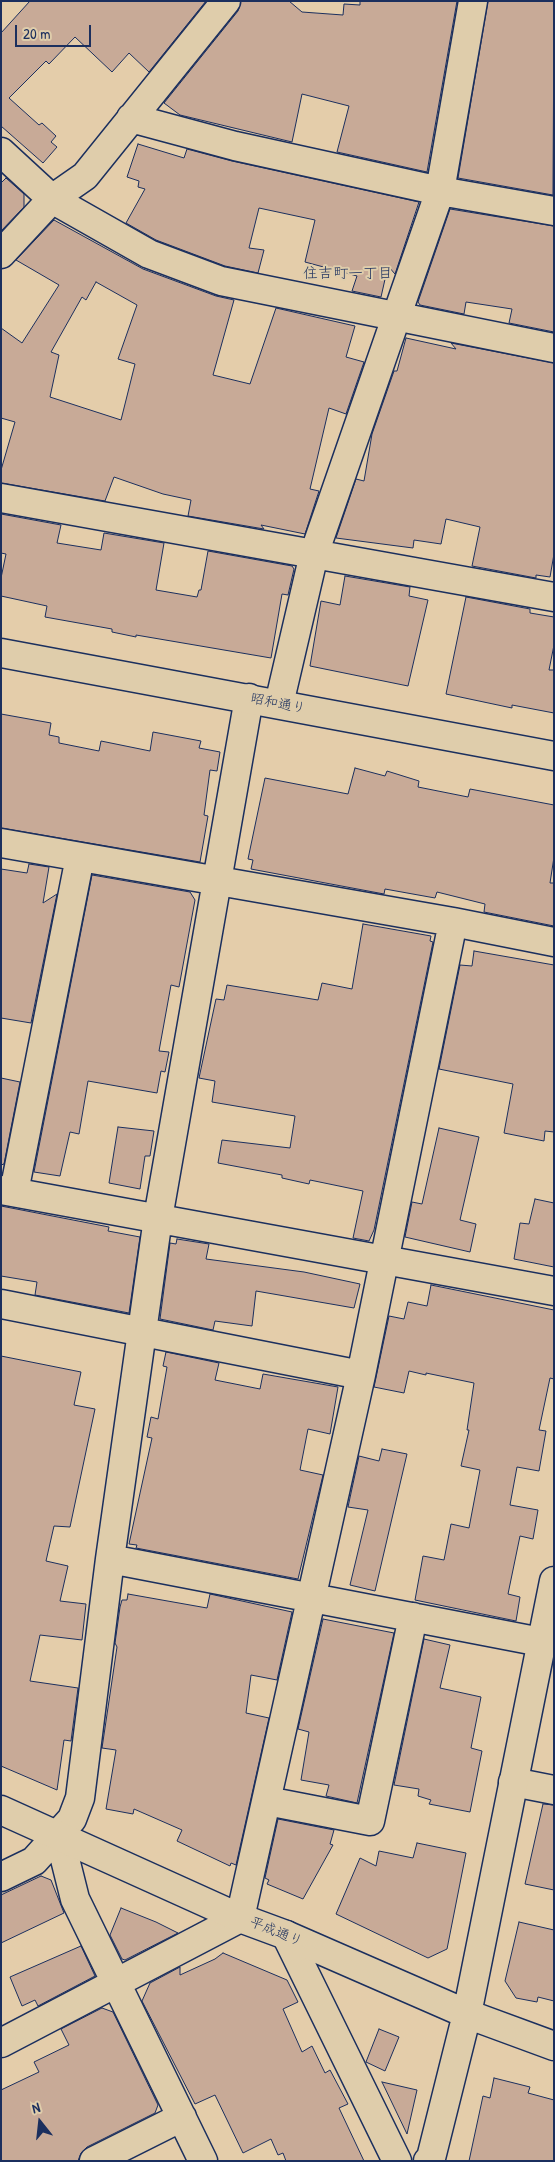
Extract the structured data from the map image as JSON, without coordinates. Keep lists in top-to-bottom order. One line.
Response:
{"streets":{"main road":["昭和通り","平成通り"]},"districts":["住吉町一丁目"],"scale_bar":"20 m","north":"top"}
